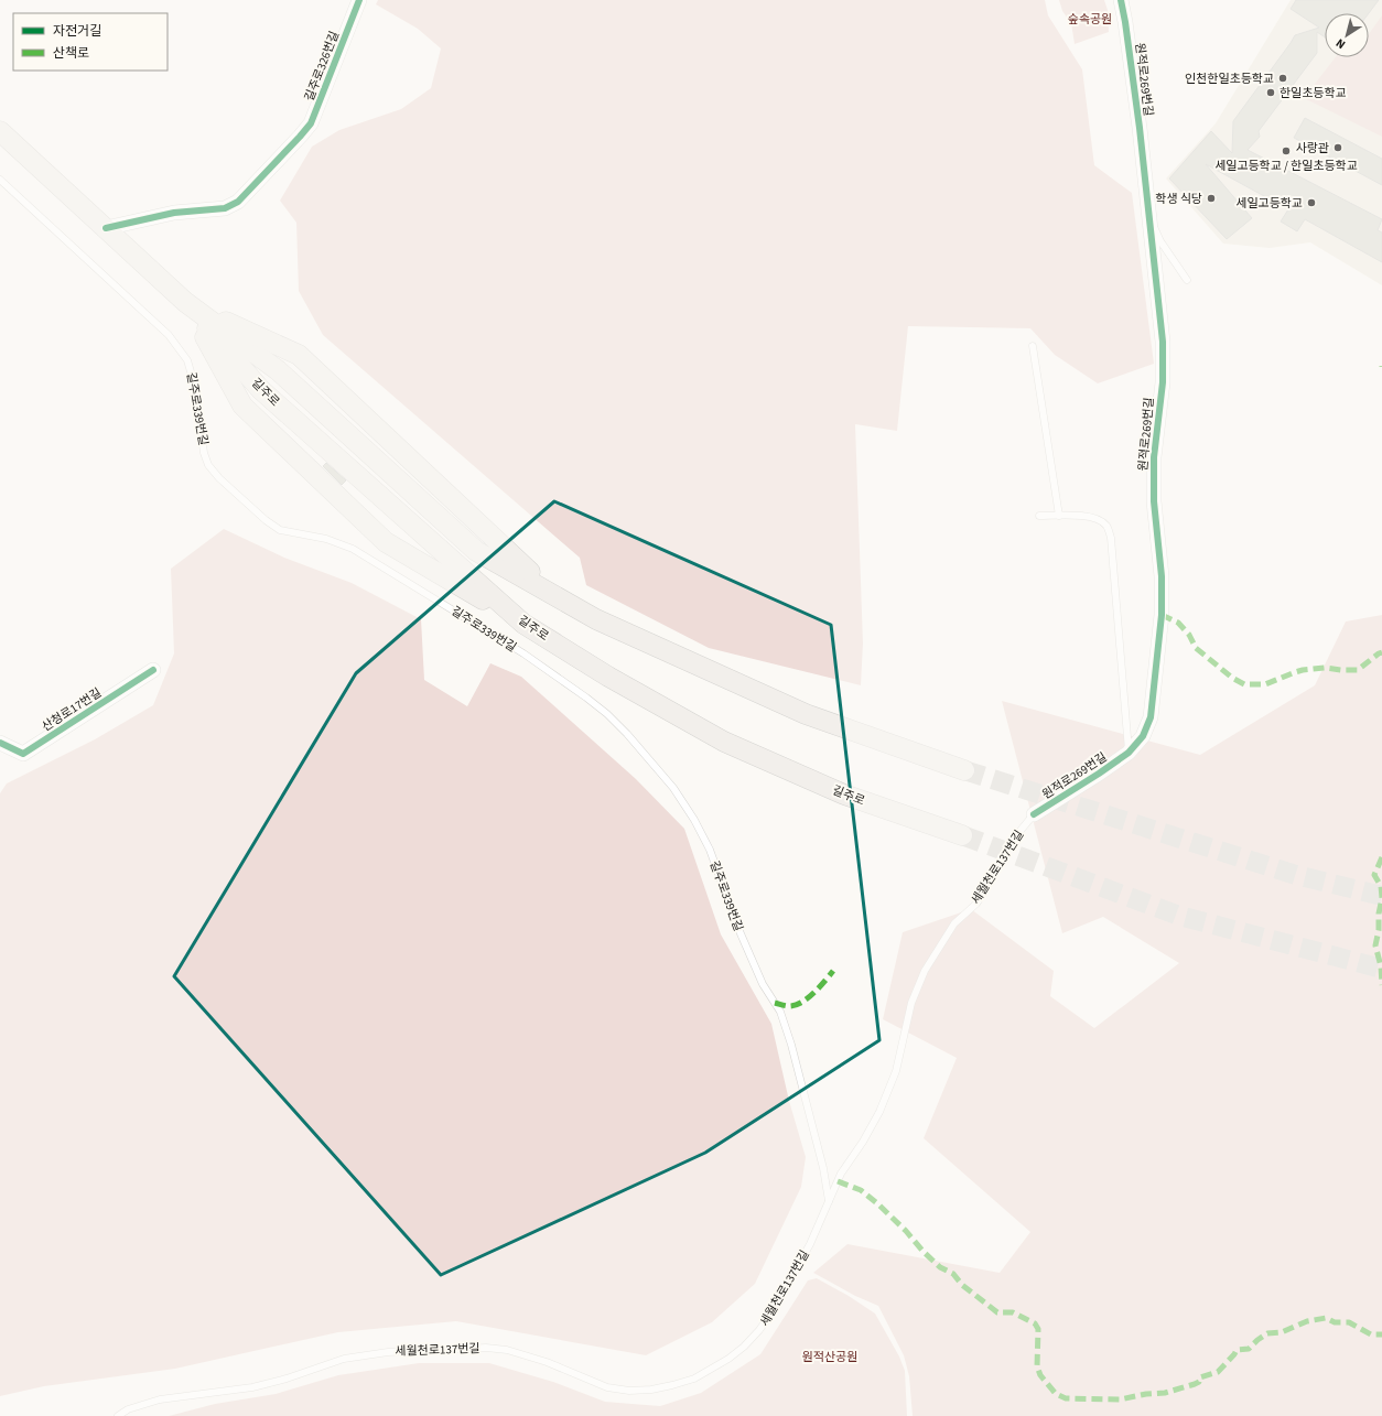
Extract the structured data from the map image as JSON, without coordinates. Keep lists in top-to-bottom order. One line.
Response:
{"streets":{"main road":["길주로"],"street":["길주로326번길","원적로269번길","산청로17번길"],"lane":["길주로339번길","세월천로137번길"]},"crossings":[["길주로326번길","길주로"],["원적로269번길","세월천로137번길"],["길주로339번길","세월천로137번길"]],"parks":["숲속공원","원적산공원"],"places":["인천한일초등학교","한일초등학교","사랑관","세일고등학교 / 한일초등학교","학생 식당","세일고등학교"],"legend":["자전거길","산책로"],"north":"bottom left"}
